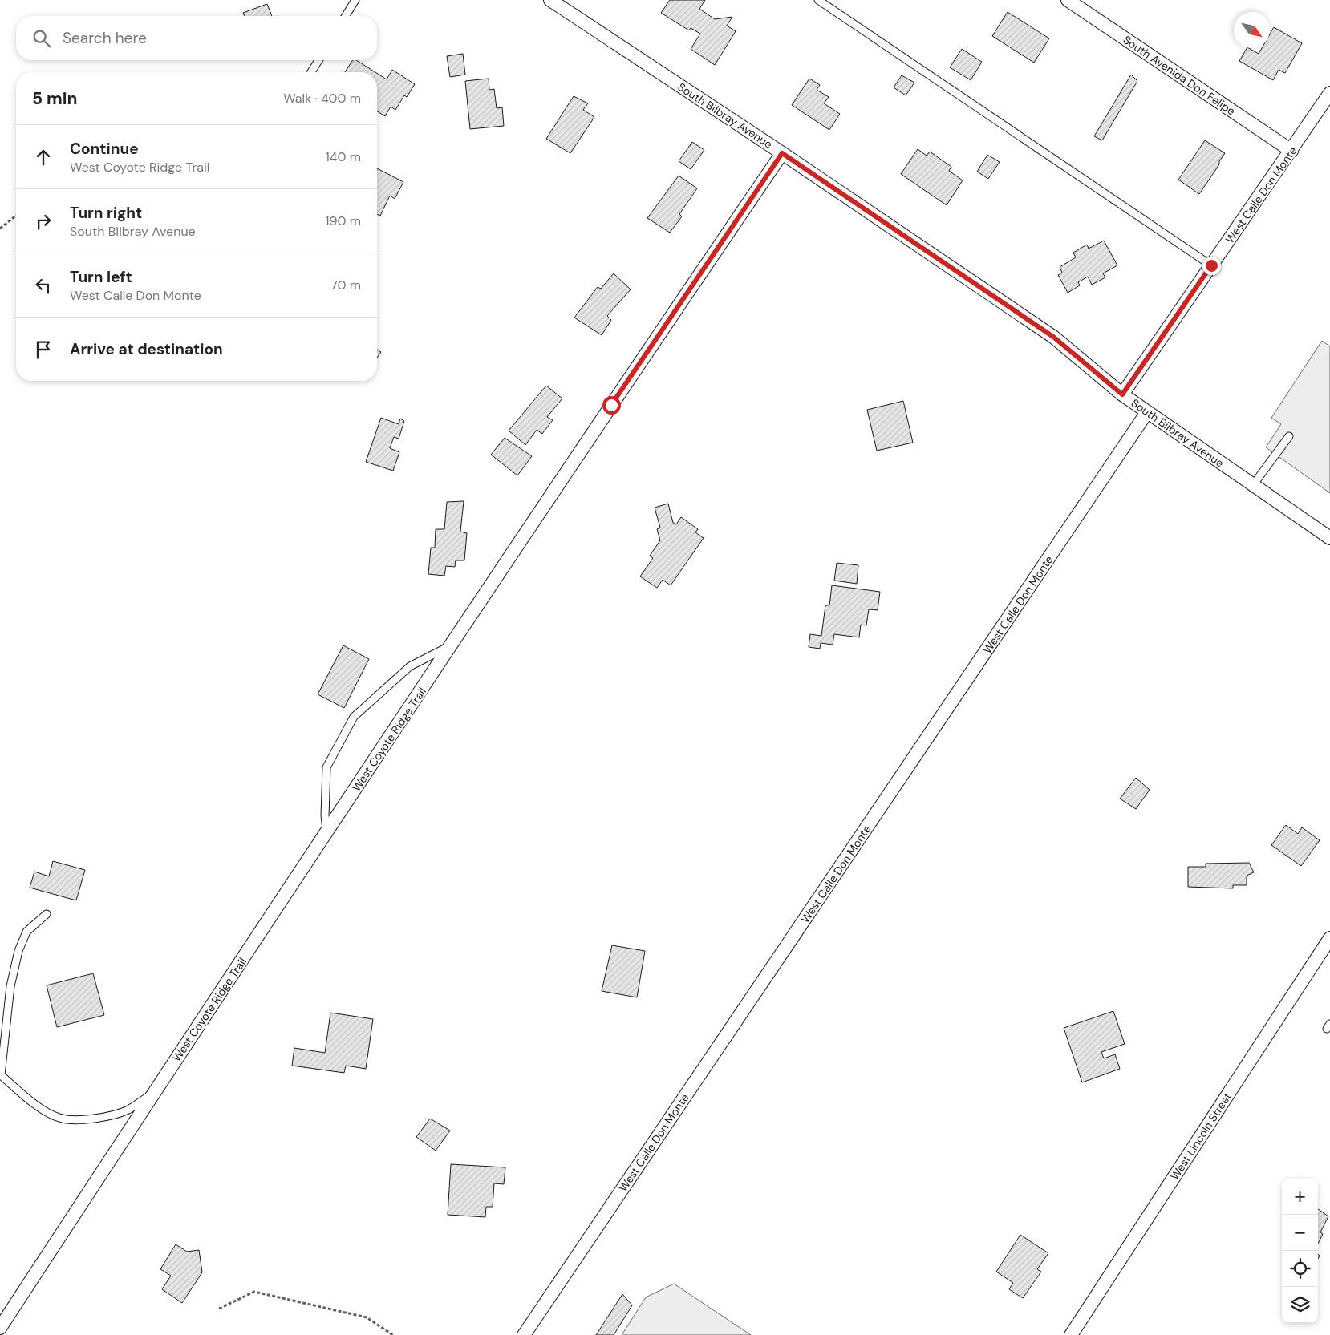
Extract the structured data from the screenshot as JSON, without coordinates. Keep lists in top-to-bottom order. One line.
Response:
{"streets":{"street":["South Avenida Don Felipe","South Bilbray Avenue","West Calle Don Monte","West Coyote Ridge Trail","West Lincoln Street"]},"crossings":[["South Avenida Don Felipe","West Calle Don Monte"],["South Bilbray Avenue","West Calle Don Monte"],["South Bilbray Avenue","West Coyote Ridge Trail"]],"north":"bottom right","page":{"search":"Search here","heading":["5 min","Walk · 400 m"],"list":[["Continue","West Coyote Ridge Trail","140 m"],["Turn right","South Bilbray Avenue","190 m"],["Turn left","West Calle Don Monte","70 m"],"Arrive at destination"],"map_buttons":["+","−"]}}
